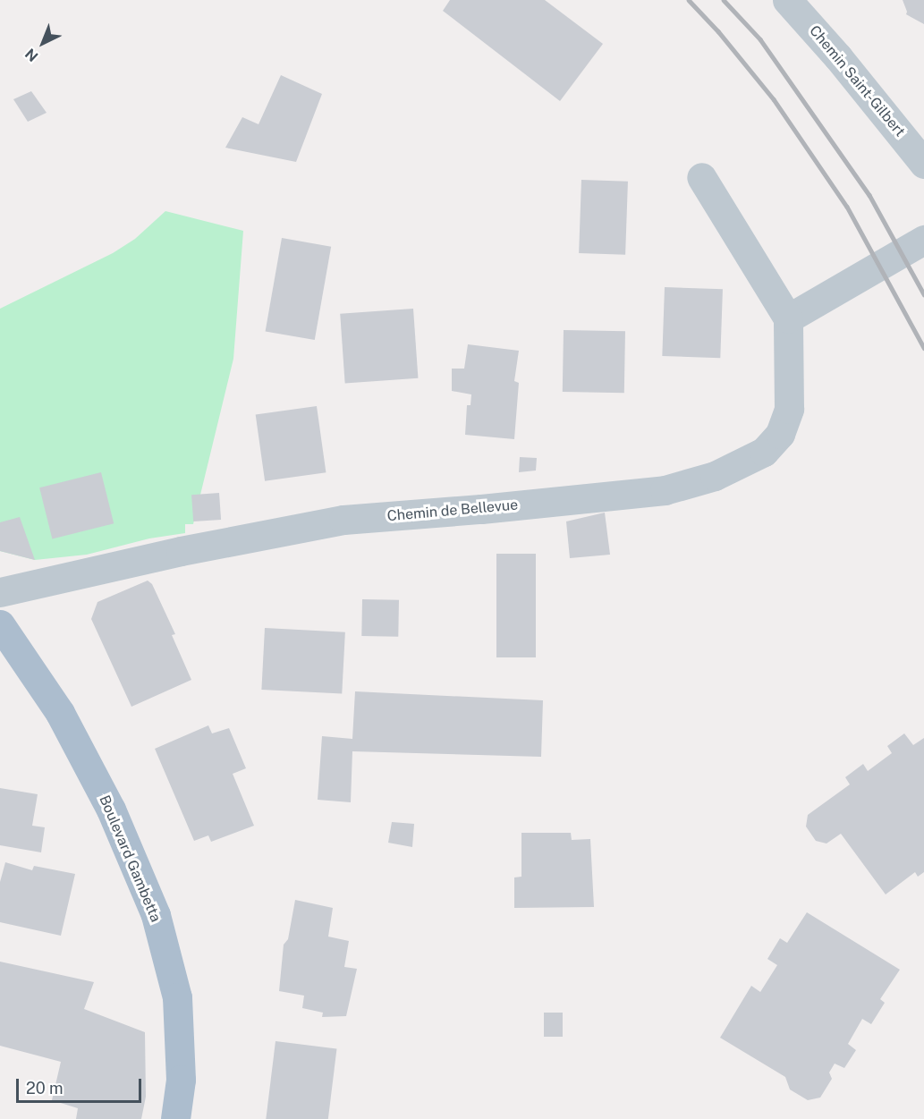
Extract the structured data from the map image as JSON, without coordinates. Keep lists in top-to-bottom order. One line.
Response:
{"streets":{"main road":["Boulevard Gambetta"],"street":["Chemin Saint-Gilbert","Chemin de Bellevue"]},"scale_bar":"20 m","north":"bottom left"}
